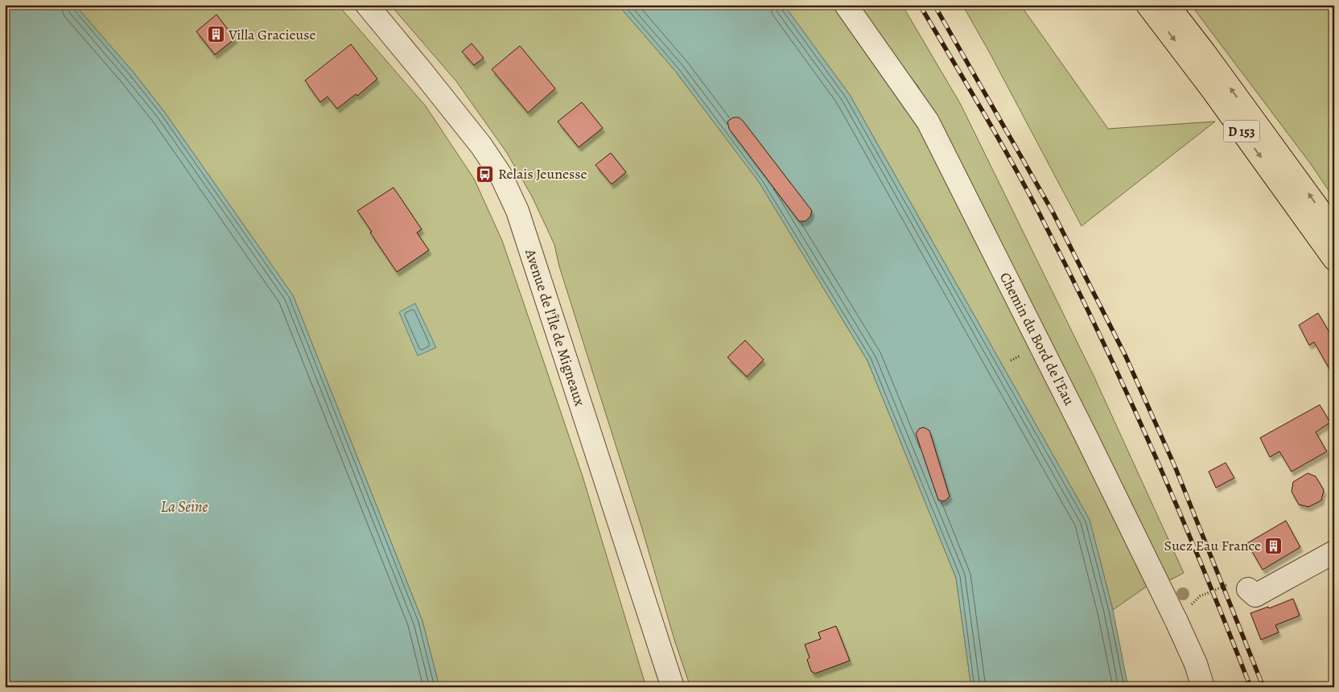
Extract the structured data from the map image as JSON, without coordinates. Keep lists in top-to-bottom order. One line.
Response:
{"streets":{"main road":["D 153"],"street":["Avenue de l'Île de Migneaux","Chemin du Bord de l'Eau"]},"water":["La Seine"],"places":{"building":["Villa Gracieuse","Suez Eau France"],"bus stop":["Relais Jeunesse"]}}
